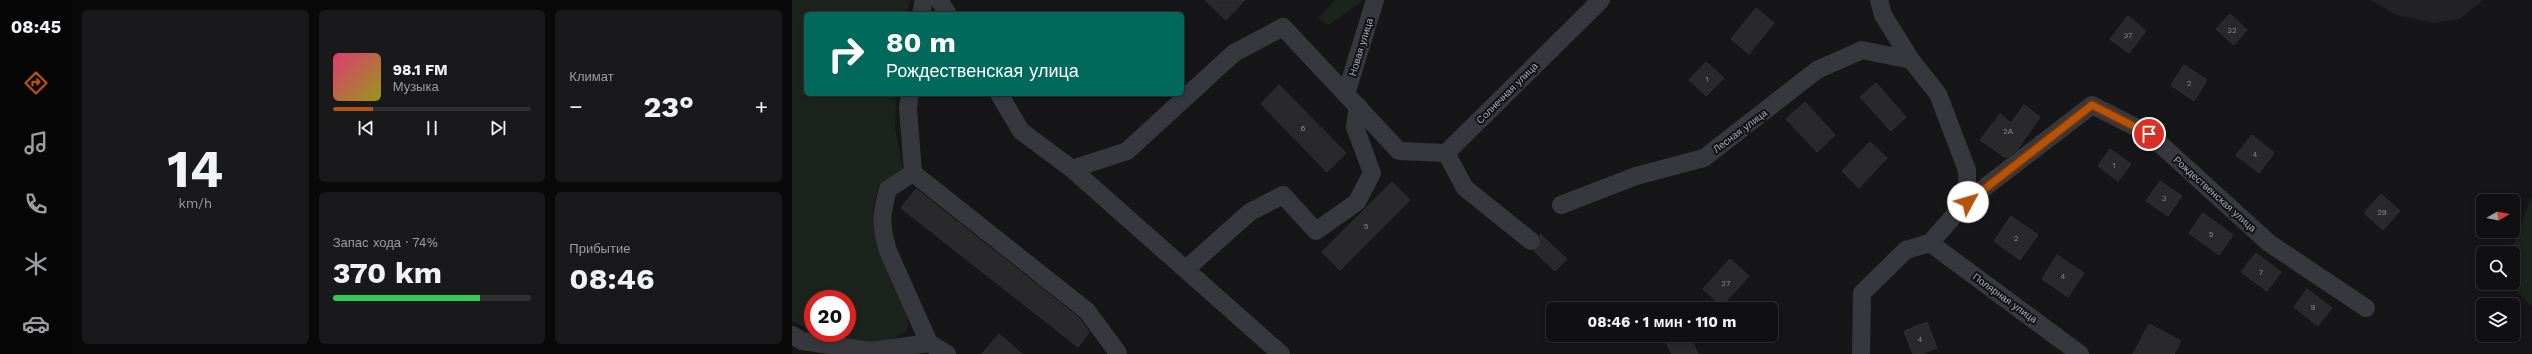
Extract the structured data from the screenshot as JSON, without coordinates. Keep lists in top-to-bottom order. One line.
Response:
{"streets":{"street":["Новая улица","Солнечная улица","Лесная улица","Рождественская улица","Полярная улица"]},"house_numbers":["32","37","1","2","6","2А","4","1","3","29","5","5","2","7","4","27","9","4"],"north":"right","page":{"tabs":"08:45","tile":[["14","km/h"],"Климат",["Запас хода · 74%","370 km"],["Прибытие","08:46"]],"turn":["80 m","Рождественская улица"],"song":["98.1 FM","Музыка"],"heat":["−","23°","+"],"limit":"20","trip":"08:46 · 1 мин · 110 m"}}
